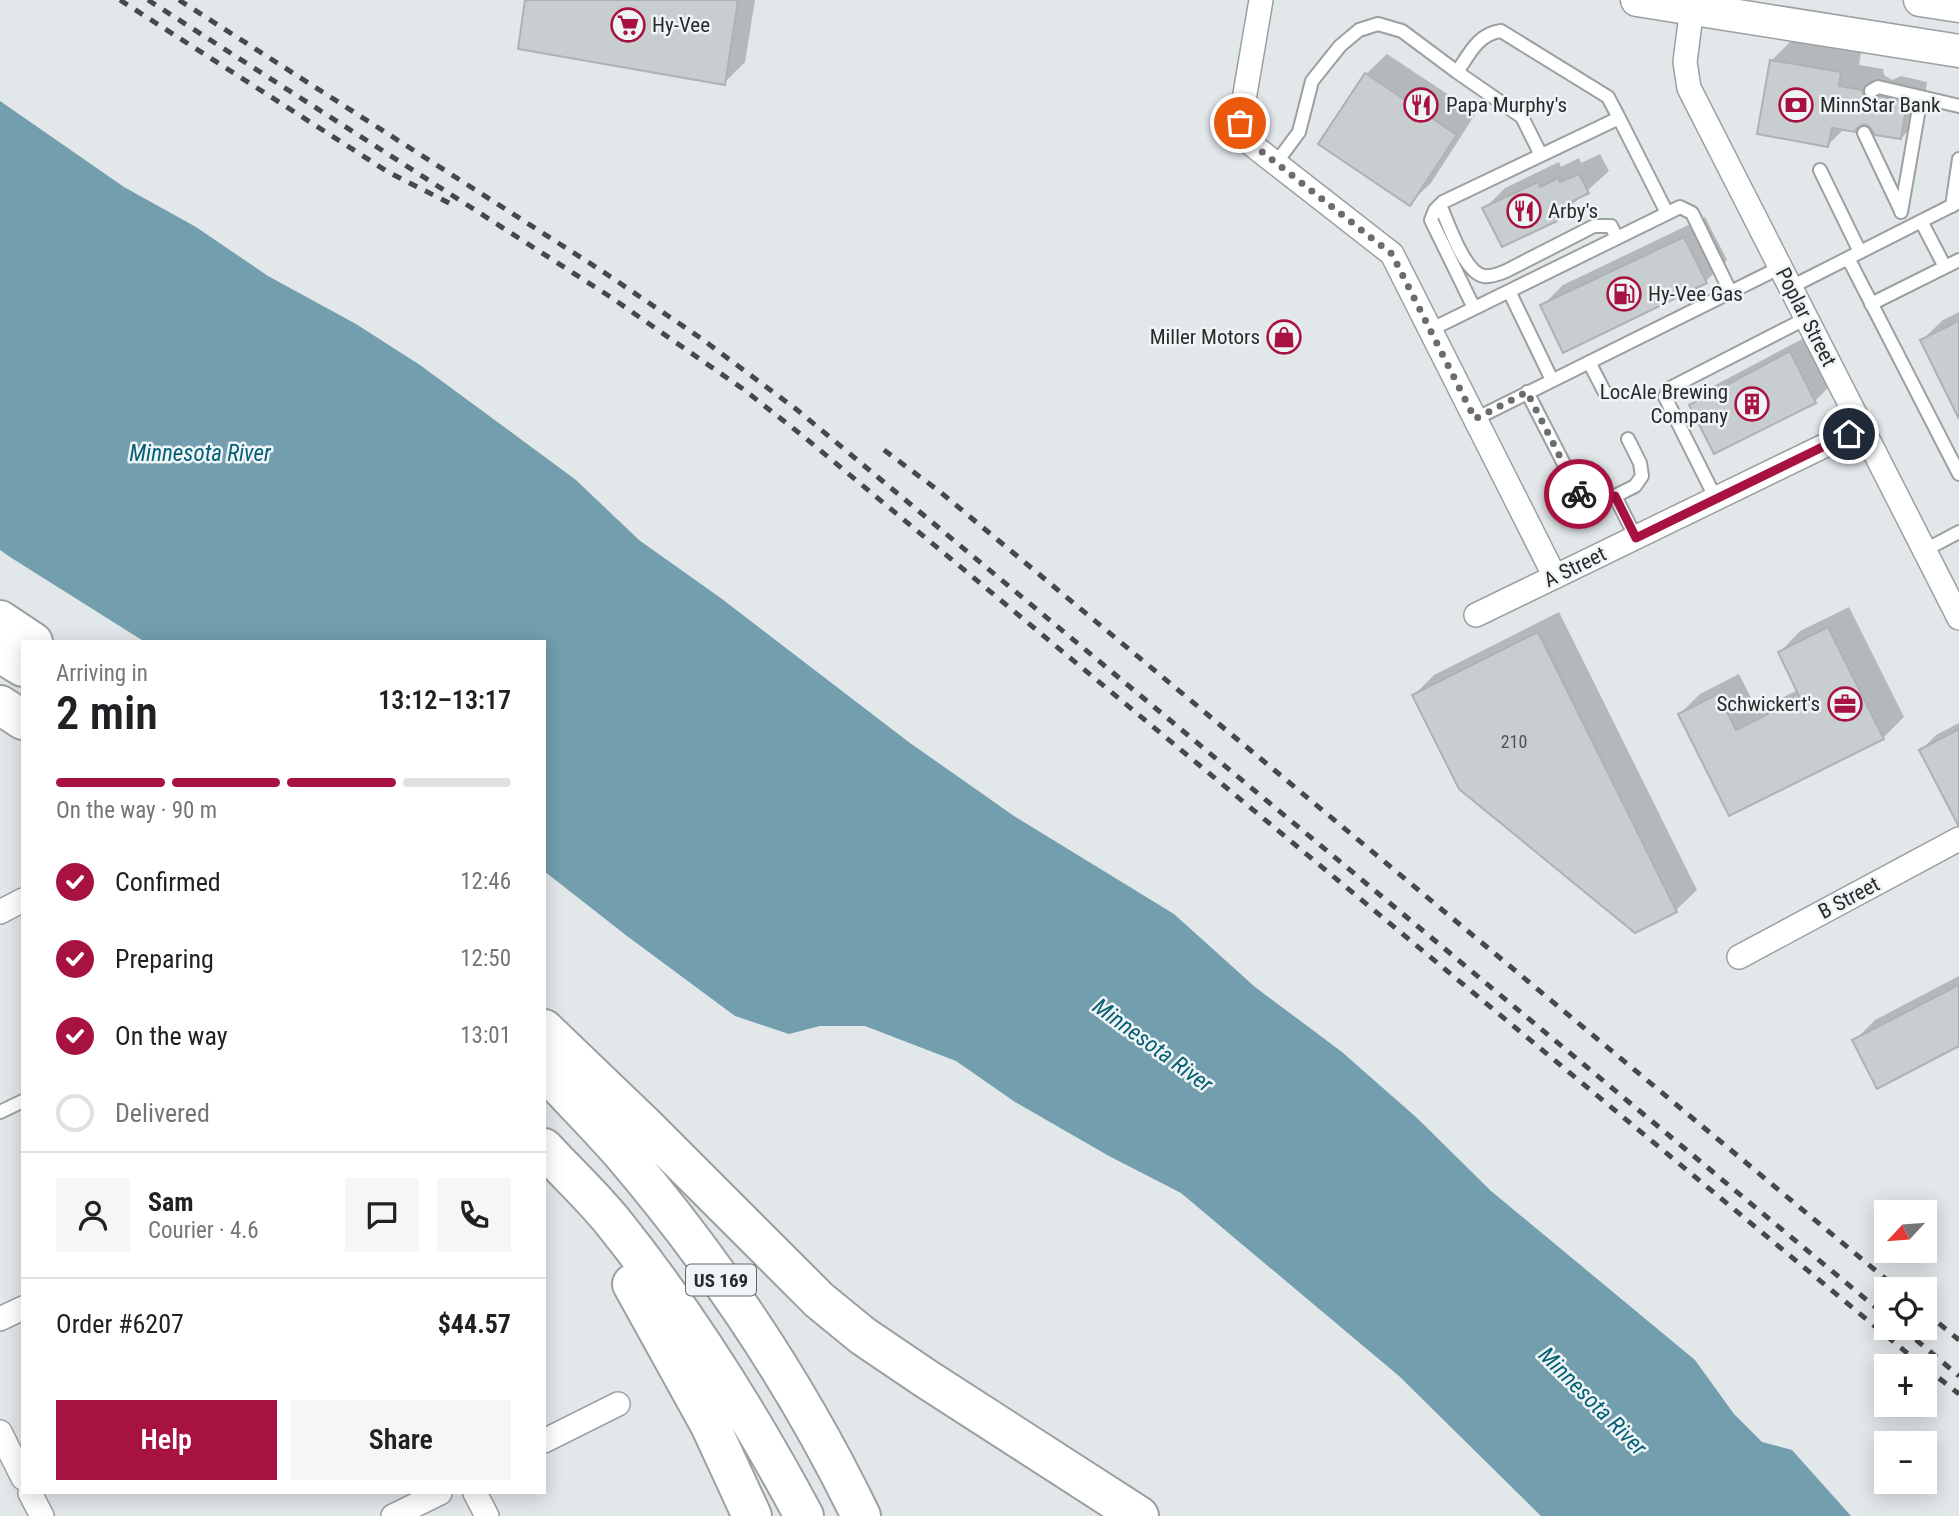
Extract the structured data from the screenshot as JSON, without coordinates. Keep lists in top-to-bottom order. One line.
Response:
{"streets":{"highway":["US 169"],"street":["Poplar Street","A Street","B Street"]},"crossings":[["Poplar Street","A Street"]],"water":["Minnesota River"],"places":{"supermarket":["Hy-Vee"],"restaurant":["Papa Murphy's","Arby's"],"bank":["MinnStar Bank"],"fuel station":["Hy-Vee Gas"],"shop":["Miller Motors"],"building":["LocAle Brewing Company"],"office":["Schwickert's"]},"house_numbers":["210"],"north":"bottom left","page":{"heading":["2 min","Arriving in","13:12–13:17"],"panel":["Sam","Courier · 4.6","Order #6207","$44.57"],"bar":"On the way · 90 m","list":[["Confirmed","12:46"],["Preparing","12:50"],["On the way","13:01"],"Delivered"],"map_buttons":["+","−"],"buttons":["Help","Share"]}}
